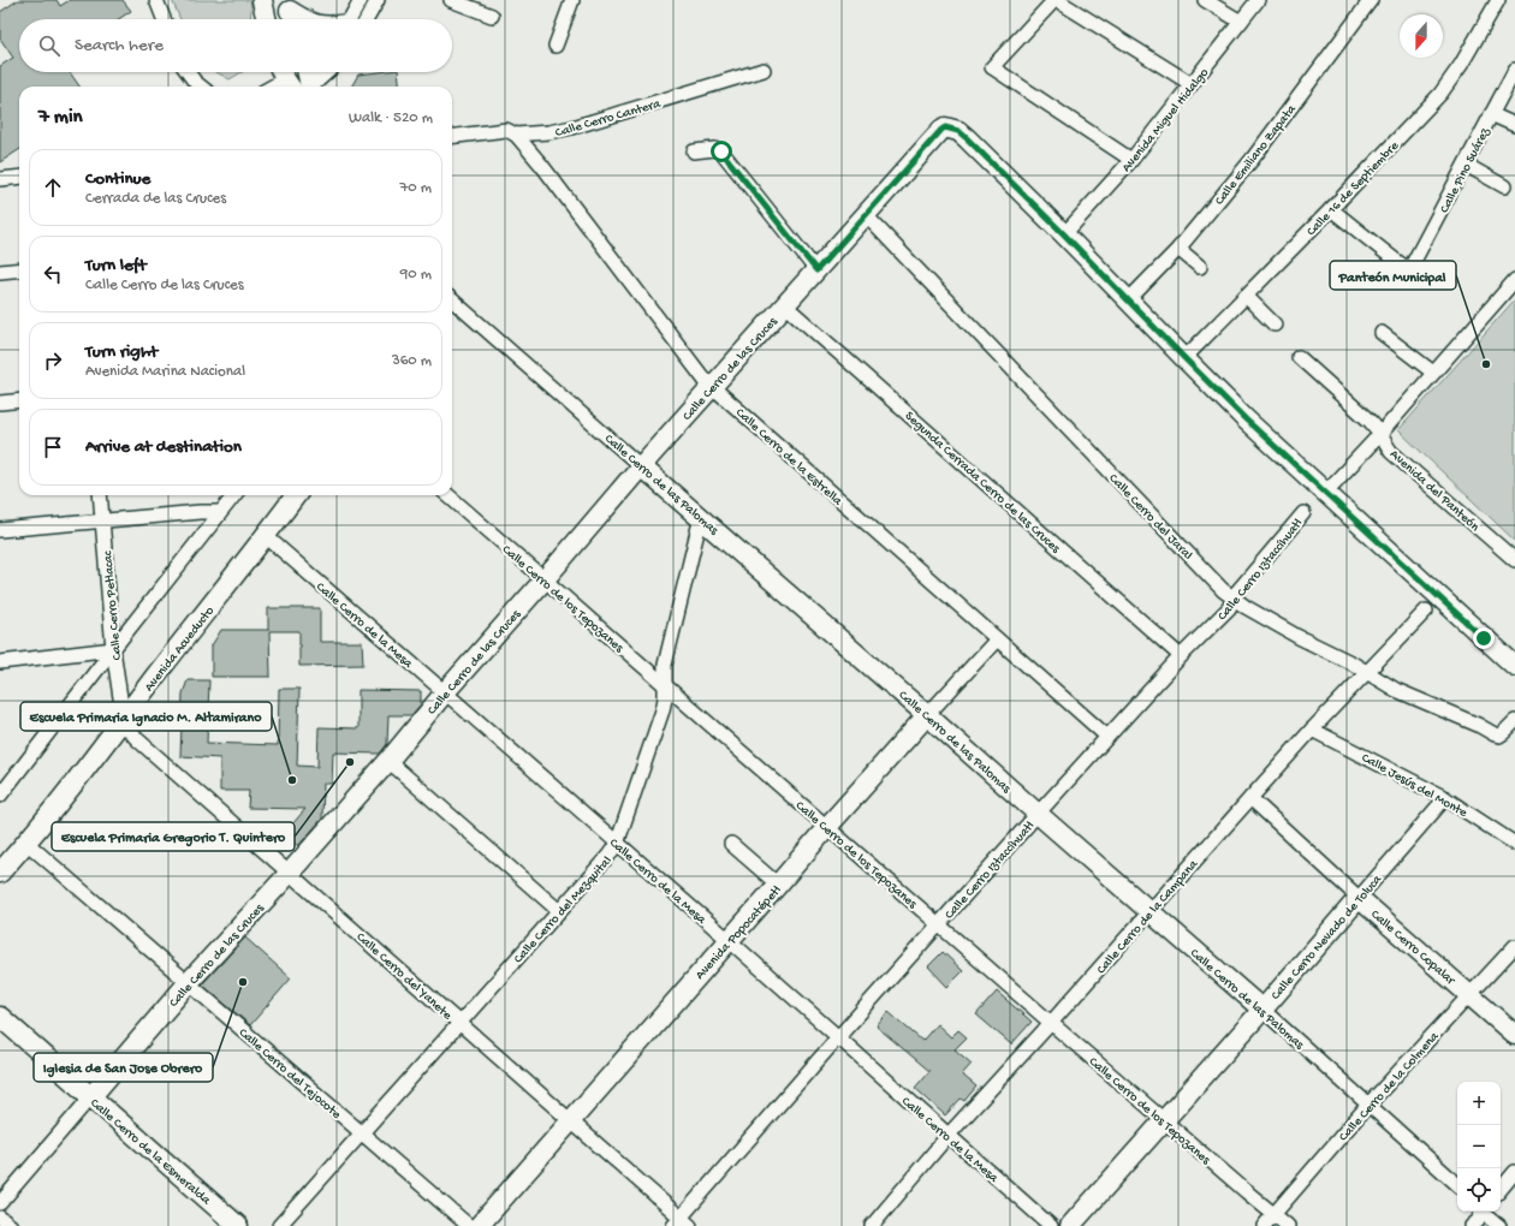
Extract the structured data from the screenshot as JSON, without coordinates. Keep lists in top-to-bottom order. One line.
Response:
{"streets":{"street":["Calle Cerro Cantera","Avenida Miguel Hidalgo","Calle Emiliano Zapata","Calle Pino Suárez","Calle 16 de Septiembre","Calle Cerro de las Cruces","Calle Cerro de la Estrella","Segunda Cerrada Cerro de las Cruces","Calle Cerro de las Palomas","Avenida del Panteón","Calle Cerro del Jaral","Calle Cerro Iztaccíhuatl","Calle Cerro de los Tepozanes","Calle Cerro Petlacac","Calle Cerro de la Mesa","Avenida Acueducto","Calle Jesús del Monte","Calle Cerro del Mezquital","Calle Cerro de la Campana","Avenida Popocatépetl","Calle Cerro Nevado de Toluca","Calle Cerro Copalar","Calle Cerro del Yanete","Calle Cerro del Tejocote","Calle Cerro de la Colmena","Calle Cerro de la Esmeralda"]},"crossings":[["Calle Cerro Cantera","Calle Cerro de la Estrella"],["Avenida Miguel Hidalgo","Calle Cerro de las Cruces"],["Calle Pino Suárez","Calle 16 de Septiembre"],["Calle Cerro de las Cruces","Calle Cerro de la Estrella"],["Calle Cerro de las Cruces","Segunda Cerrada Cerro de las Cruces"],["Calle Cerro de las Cruces","Calle Cerro de las Palomas"],["Calle Cerro de las Cruces","Calle Cerro del Jaral"],["Calle Cerro de las Cruces","Calle Cerro de los Tepozanes"],["Calle Cerro de las Cruces","Calle Cerro de la Mesa"],["Calle Cerro de las Cruces","Calle Cerro del Yanete"],["Calle Cerro de las Cruces","Calle Cerro del Tejocote"],["Calle Cerro de las Cruces","Calle Cerro de la Esmeralda"],["Calle Cerro de la Estrella","Calle Cerro Iztaccíhuatl"],["Calle Cerro de la Estrella","Avenida Popocatépetl"],["Segunda Cerrada Cerro de las Cruces","Calle Cerro Iztaccíhuatl"],["Calle Cerro de las Palomas","Calle Cerro Iztaccíhuatl"],["Calle Cerro de las Palomas","Calle Cerro del Mezquital"],["Calle Cerro de las Palomas","Calle Cerro de la Campana"],["Calle Cerro de las Palomas","Avenida Popocatépetl"],["Calle Cerro de las Palomas","Calle Cerro Nevado de Toluca"],["Calle Cerro de las Palomas","Calle Cerro de la Colmena"],["Calle Cerro del Jaral","Calle Cerro Iztaccíhuatl"],["Calle Cerro del Jaral","Calle Cerro de la Campana"],["Calle Cerro Iztaccíhuatl","Calle Cerro de los Tepozanes"],["Calle Cerro Iztaccíhuatl","Calle Cerro de la Mesa"],["Calle Cerro Iztaccíhuatl","Calle Cerro del Yanete"],["Calle Cerro de los Tepozanes","Calle Cerro del Mezquital"],["Calle Cerro de los Tepozanes","Calle Cerro de la Campana"],["Calle Cerro de los Tepozanes","Avenida Popocatépetl"],["Calle Cerro de los Tepozanes","Calle Cerro Nevado de Toluca"],["Calle Cerro de los Tepozanes","Calle Cerro de la Colmena"],["Calle Cerro Petlacac","Avenida Acueducto"],["Calle Cerro Petlacac","Calle Cerro del Yanete"],["Calle Cerro de la Mesa","Avenida Acueducto"],["Calle Cerro de la Mesa","Calle Cerro del Mezquital"],["Calle Cerro de la Mesa","Calle Cerro de la Campana"],["Calle Cerro de la Mesa","Avenida Popocatépetl"],["Avenida Acueducto","Calle Cerro del Yanete"],["Avenida Acueducto","Calle Cerro del Tejocote"],["Calle Jesús del Monte","Calle Cerro de la Campana"],["Calle Jesús del Monte","Calle Cerro Nevado de Toluca"],["Calle Cerro del Mezquital","Calle Cerro del Yanete"],["Calle Cerro del Mezquital","Calle Cerro del Tejocote"],["Calle Cerro de la Campana","Calle Cerro Copalar"],["Avenida Popocatépetl","Calle Cerro del Yanete"],["Calle Cerro Nevado de Toluca","Calle Cerro Copalar"],["Calle Cerro Copalar","Calle Cerro de la Colmena"]],"places":["Panteón Municipal","Escuela Primaria Gregorio T. Quintero","Escuela Primaria Ignacio M. Altamirano","Iglesia de San Jose Obrero"],"north":"bottom","page":{"search":"Search here","heading":["7 min","Walk · 520 m"],"list":[["Continue","Cerrada de las Cruces","70 m"],["Turn left","Calle Cerro de las Cruces","90 m"],["Turn right","Avenida Marina Nacional","360 m"],"Arrive at destination"],"map_buttons":["+","−"]}}
